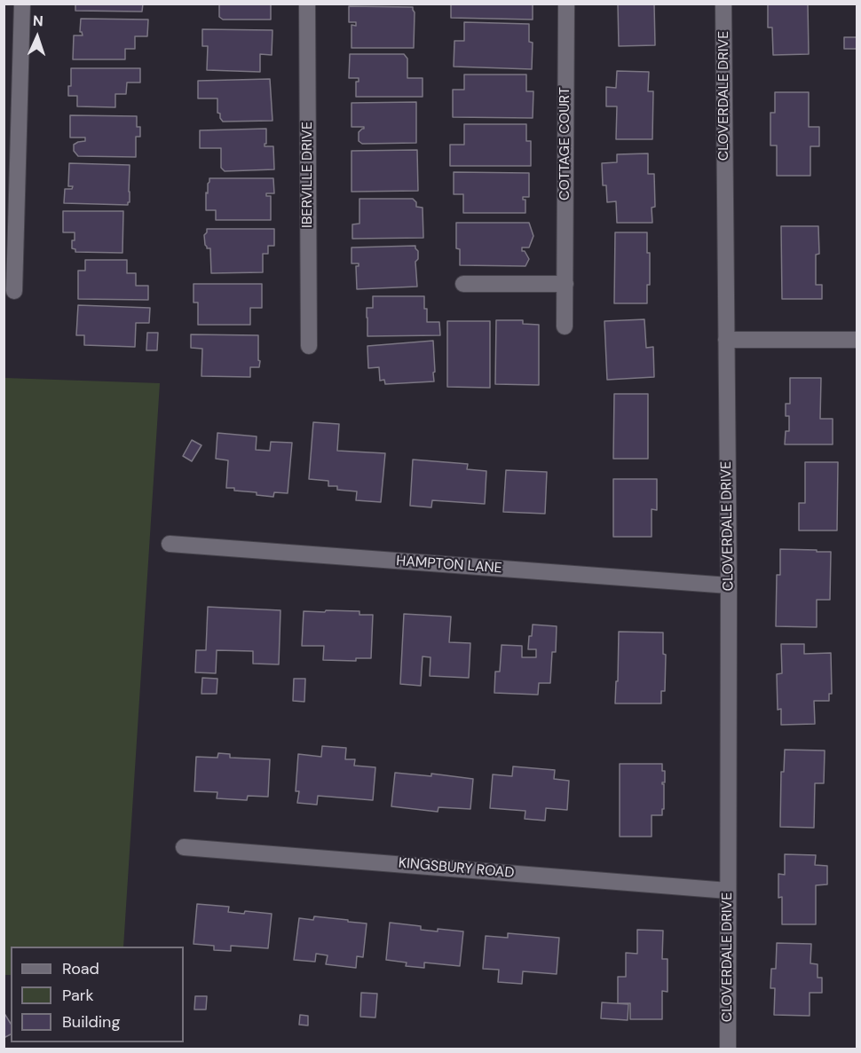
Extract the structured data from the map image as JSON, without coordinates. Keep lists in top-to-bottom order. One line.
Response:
{"streets":{"street":["CLOVERDALE DRIVE","COTTAGE COURT","IBERVILLE DRIVE","HAMPTON LANE","KINGSBURY ROAD"]},"crossings":[["CLOVERDALE DRIVE","HAMPTON LANE"],["CLOVERDALE DRIVE","KINGSBURY ROAD"]],"legend":["Road","Park","Building"],"north":"top"}
